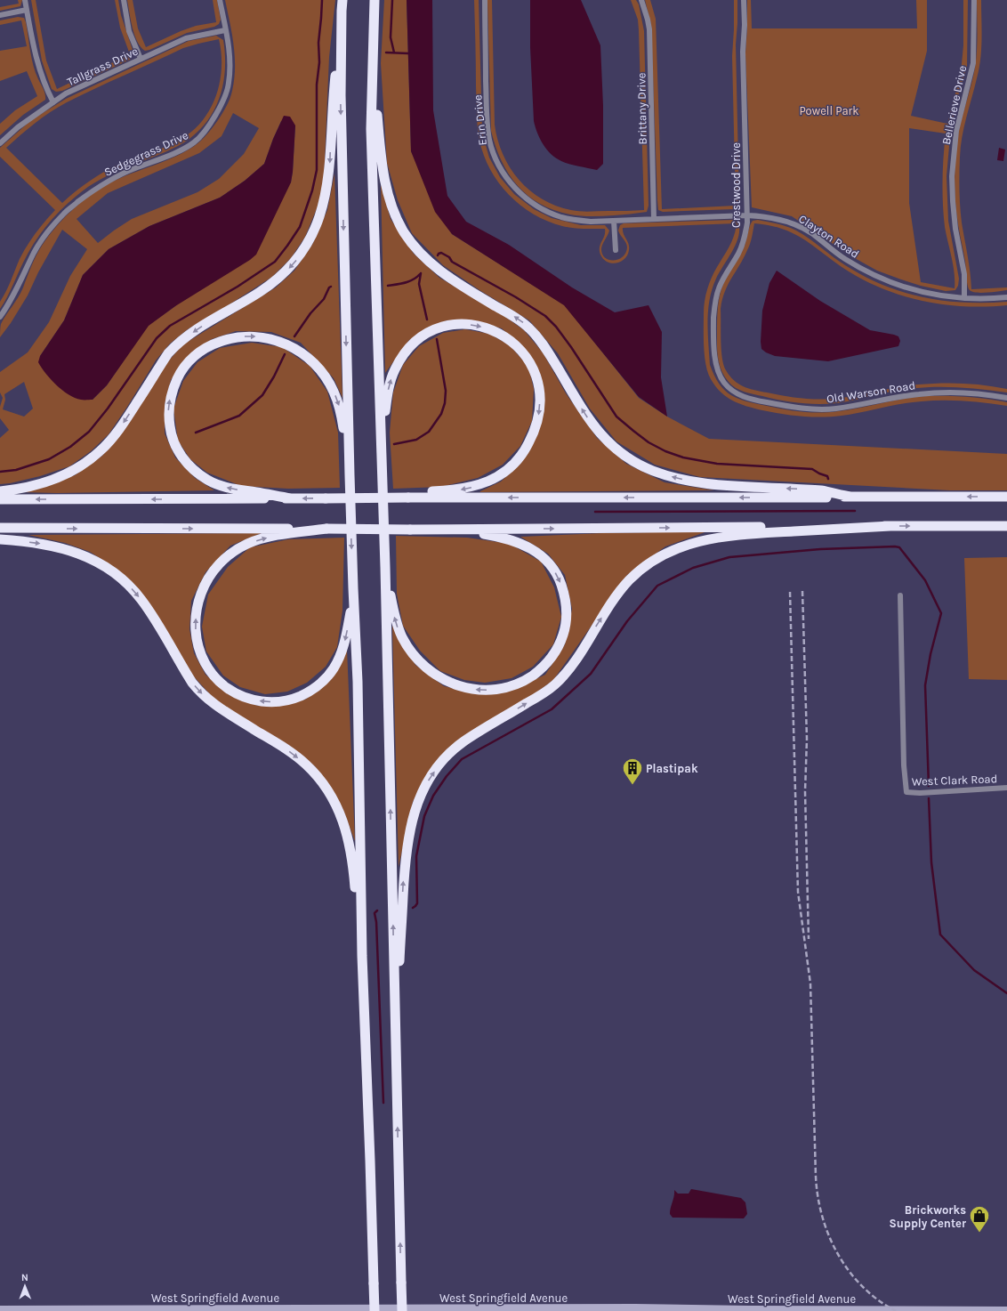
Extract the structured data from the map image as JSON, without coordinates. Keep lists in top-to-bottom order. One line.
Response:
{"streets":{"main road":["West Springfield Avenue"],"street":["Tallgrass Drive","Bellerieve Drive","Brittany Drive","Erin Drive","Sedgegrass Drive","Crestwood Drive","Clayton Road","Old Warson Road","West Clark Road"]},"crossings":[["Tallgrass Drive","Sedgegrass Drive"],["Bellerieve Drive","Clayton Road"],["Brittany Drive","Clayton Road"],["Erin Drive","Clayton Road"],["Crestwood Drive","Clayton Road"],["Crestwood Drive","Old Warson Road"]],"parks":["Powell Park"],"places":{"building":["Plastipak"],"shop":["Brickworks Supply Center"]},"north":"top"}
